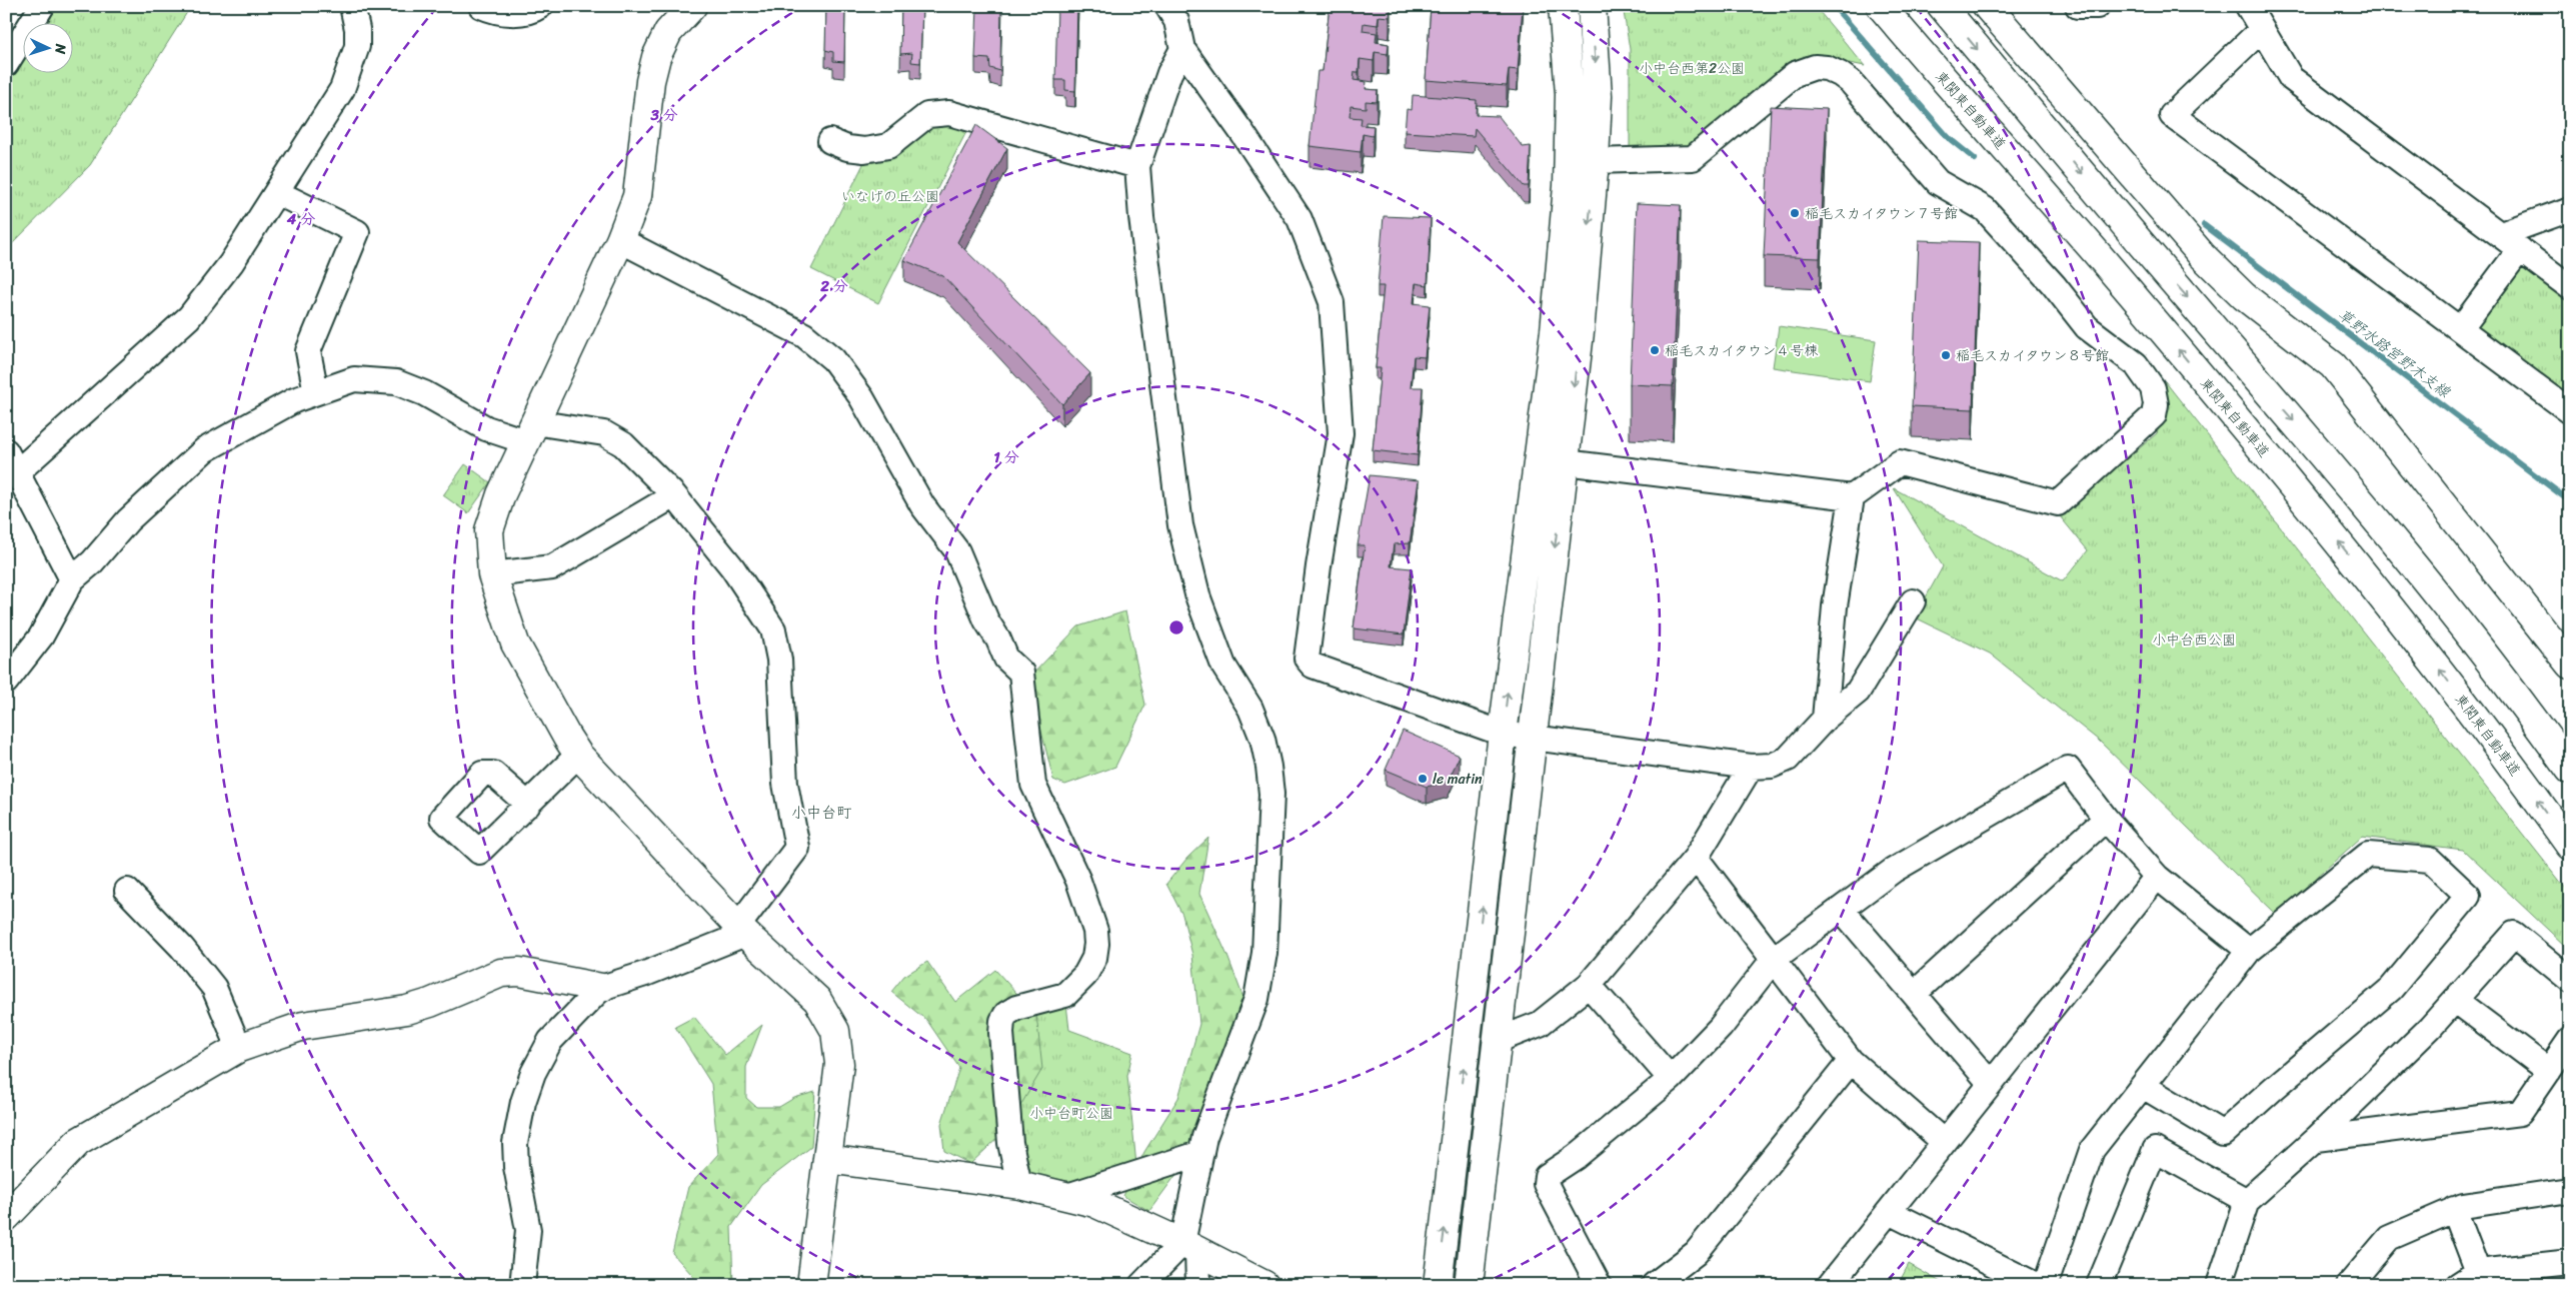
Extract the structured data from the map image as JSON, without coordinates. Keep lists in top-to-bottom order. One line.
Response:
{"streets":{"main road":["東関東自動車道"]},"districts":["小中台町"],"water":["草野水路宮野木支線"],"parks":["小中台西第2公園","いなげの丘公園","小中台西公園","小中台町公園"],"places":["稲毛スカイタウン７号館","稲毛スカイタウン４号棟","稲毛スカイタウン８号館","le matin"],"north":"right","rings":["3 分","4 分","2 分","1 分"]}
